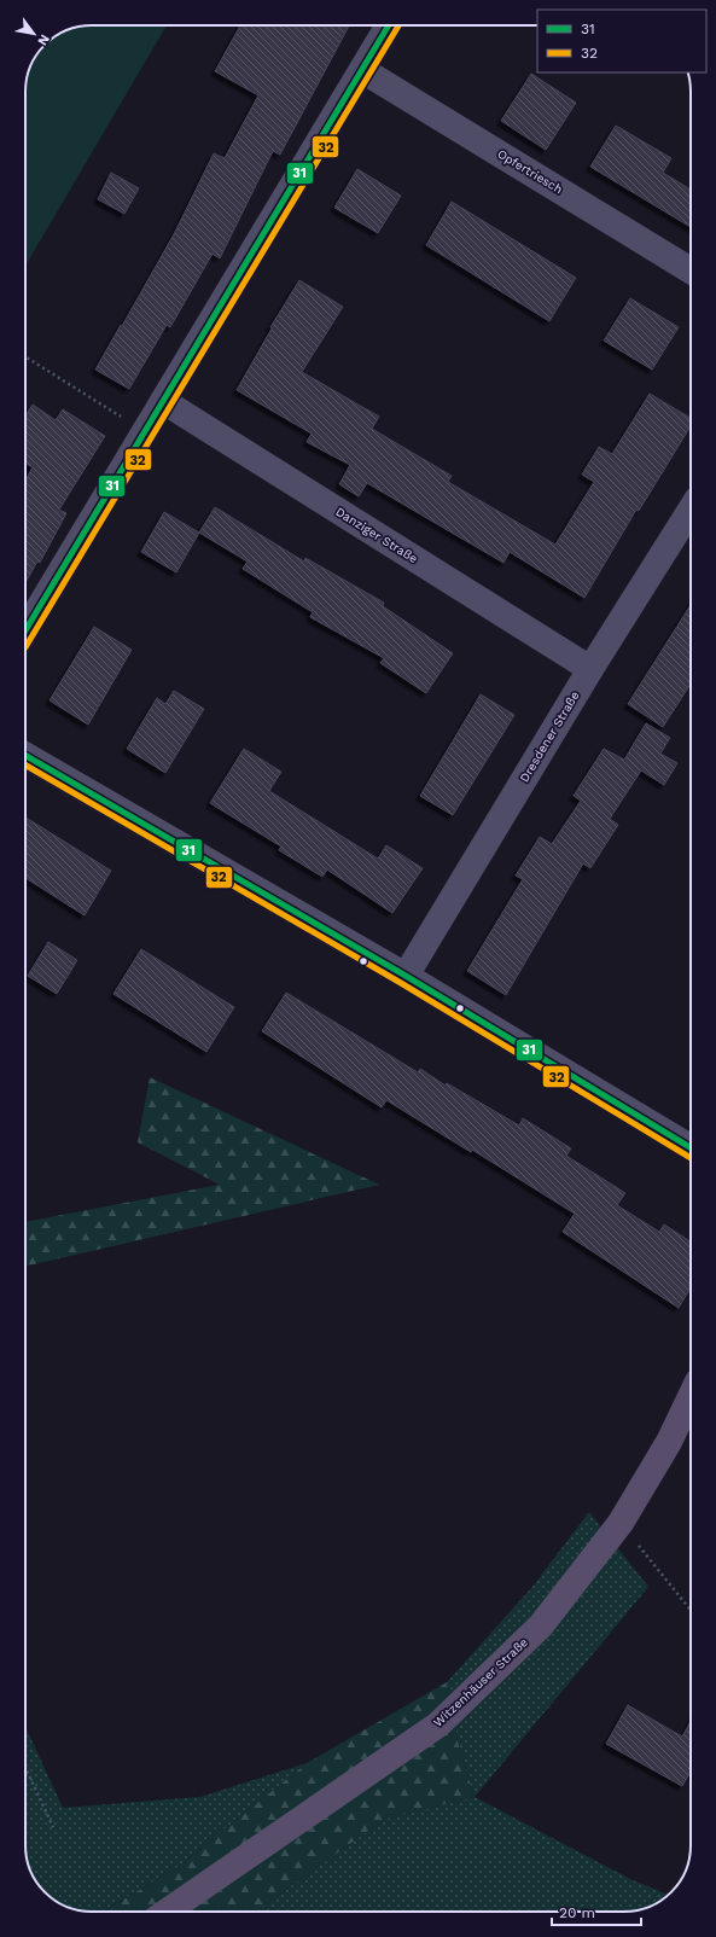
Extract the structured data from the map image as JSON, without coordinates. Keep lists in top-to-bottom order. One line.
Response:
{"streets":{"main road":["Witzenhäuser Straße"],"street":["Opfertriesch","Danziger Straße","Dresdener Straße"]},"crossings":[["Danziger Straße","Dresdener Straße"]],"lines":["transit line 31","transit line 32"],"legend":["31","32"],"scale_bar":"20 m","north":"bottom right"}
